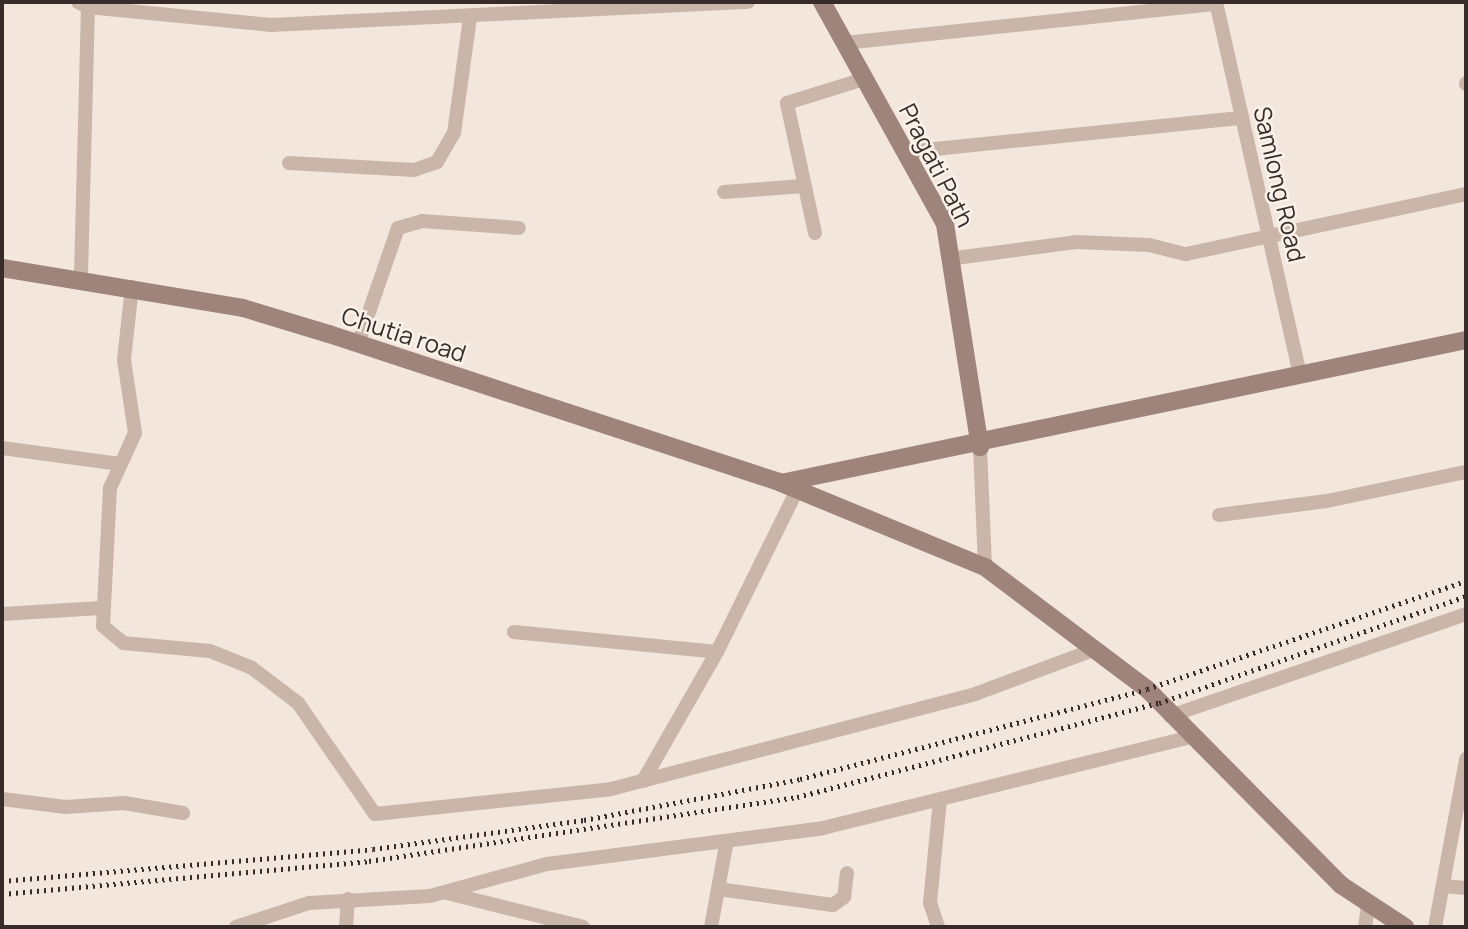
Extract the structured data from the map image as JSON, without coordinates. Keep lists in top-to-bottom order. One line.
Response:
{"streets":{"street":["Pragati Path","Samlong Road","Chutia road"]}}
